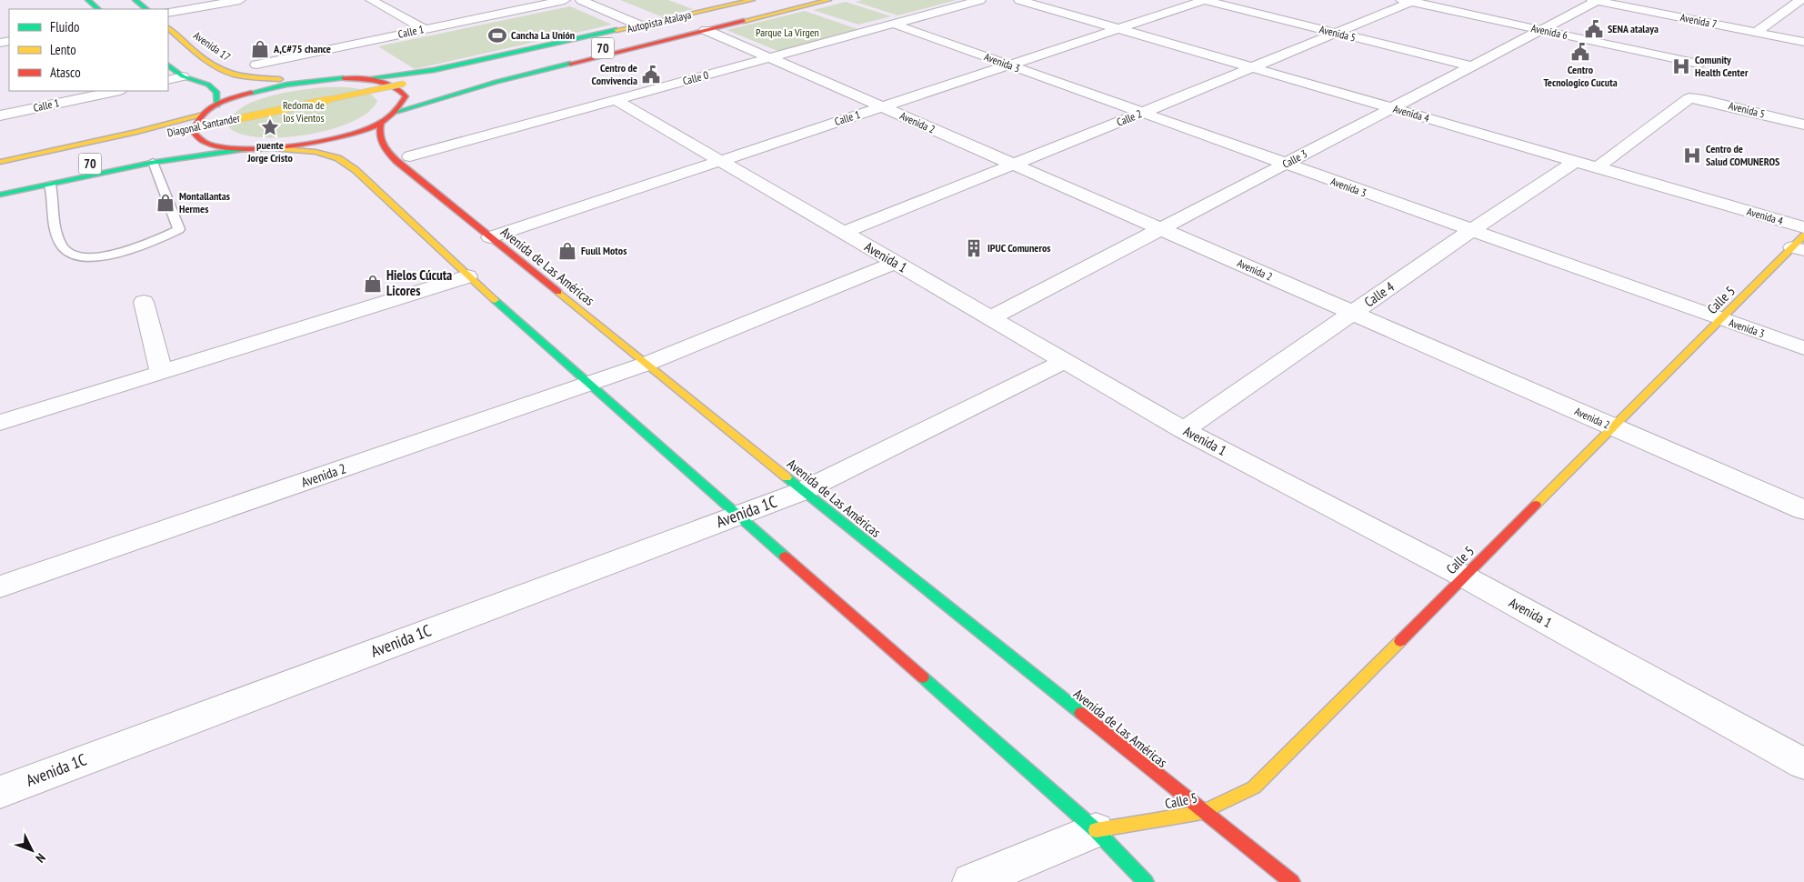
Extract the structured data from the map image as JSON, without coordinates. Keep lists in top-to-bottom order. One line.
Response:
{"streets":{"main road":["Autopista Atalaya","Avenida 17","70","Diagonal Santander","Avenida de Las Américas","Calle 5"],"street":["Avenida 7","Calle 1","Avenida 6","Avenida 5","Avenida 3","Calle 0","Avenida 4","Calle 2","Avenida 2","Calle 3","Avenida 1","Calle 4","Avenida 1C"]},"crossings":[["Avenida 7","Calle 3"],["Autopista Atalaya","Diagonal Santander"],["Calle 1","Avenida 5"],["Calle 1","Avenida 3"],["Calle 1","Avenida 4"],["Calle 1","Avenida 2"],["Calle 1","Avenida 1"],["Calle 1","Avenida de Las Américas"],["Avenida 6","Calle 2"],["Avenida 6","Calle 3"],["Avenida 5","Avenida 4"],["Avenida 5","Calle 2"],["Avenida 5","Calle 3"],["Avenida 3","Calle 0"],["Avenida 3","Calle 2"],["Avenida 3","Calle 3"],["Avenida 3","Calle 4"],["Avenida 3","Calle 5"],["Calle 0","Avenida 2"],["Calle 0","Avenida 1"],["Avenida 4","Calle 2"],["Avenida 4","Calle 3"],["Avenida 4","Calle 4"],["Calle 2","Avenida 2"],["Calle 2","Avenida 1"],["Avenida 2","Calle 3"],["Avenida 2","Avenida 1"],["Avenida 2","Avenida de Las Américas"],["Avenida 2","Calle 4"],["Avenida 2","Calle 5"],["Calle 3","Avenida 1"],["Avenida 1","Calle 4"],["Avenida 1","Calle 5"],["Avenida 1","Avenida 1C"],["Avenida de Las Américas","Calle 5"],["Avenida de Las Américas","Avenida 1C"]],"parks":["Parque La Virgen","Redoma de los Vientos"],"places":{"public building":["SENA atalaya","Centro Tecnologico Cucuta","Centro de Convivencia"],"sports":["Cancha La Unión"],"shop":["A,C#75 chance","Montallantas Hermes","Fuull Motos","Hielos Cúcuta Licores"],"hospital":["Comunity Health Center","Centro de Salud COMUNEROS"],"place":["puente Jorge Cristo"],"building":["IPUC Comuneros"]},"legend":["Fluido","Lento","Atasco"],"north":"bottom right"}
